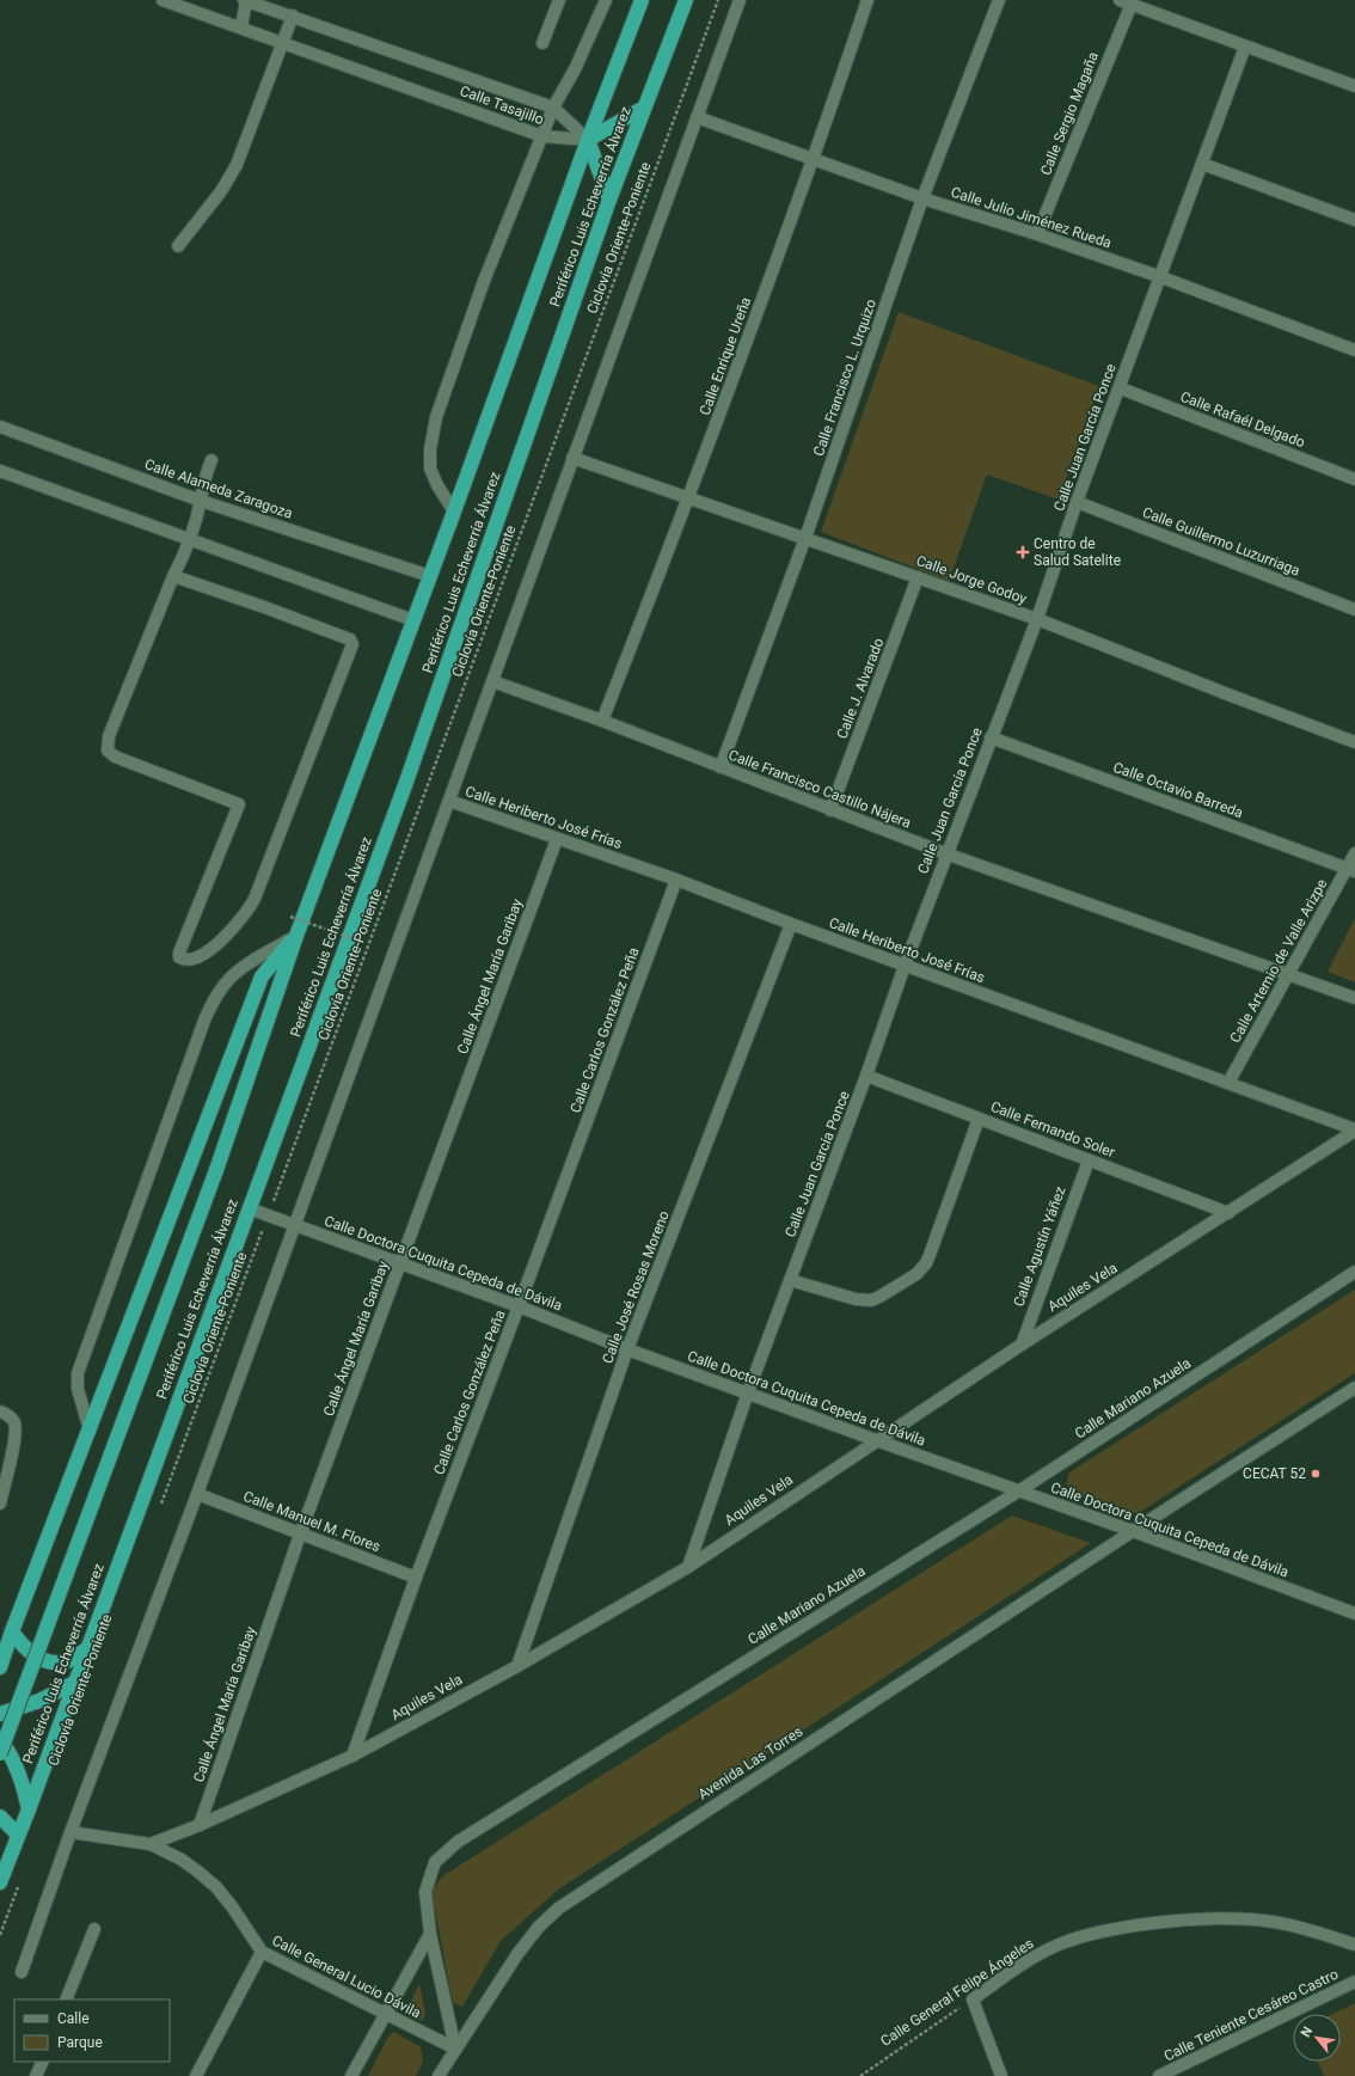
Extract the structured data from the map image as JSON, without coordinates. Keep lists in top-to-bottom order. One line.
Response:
{"streets":{"highway":["Periférico Luis Echeverría Álvarez"],"street":["Calle Tasajillo","Calle Sergio Magaña","Calle Julio Jiménez Rueda","Calle Enrique Ureña","Calle Francisco L. Urquizo","Calle Rafaél Delgado","Calle Juan García Ponce","Calle Alameda Zaragoza","Calle Guillermo Luzurriaga","Calle Jorge Godoy","Calle J. Alvarado","Calle Francisco Castillo Nájera","Calle Octavio Barreda","Calle Heriberto José Frías","Calle Artemio de Valle Arizpe","Calle Ángel María Garibay","Calle Carlos González Peña","Calle Fernando Soler","Calle Agustín Yáñez","Calle Doctora Cuquita Cepeda de Dávila","Calle José Rosas Moreno","Aquiles Vela","Calle Mariano Azuela","Calle Manuel M. Flores","Avenida Las Torres","Calle General Lucio Dávila","Calle General Felipe Ángeles","Calle Teniente Cesáreo Castro"],"path":["Ciclovía Oriente-Poniente"]},"crossings":[["Calle Tasajillo","Periférico Luis Echeverría Álvarez"],["Calle Sergio Magaña","Calle Julio Jiménez Rueda"],["Periférico Luis Echeverría Álvarez","Calle Alameda Zaragoza"],["Periférico Luis Echeverría Álvarez","Calle Doctora Cuquita Cepeda de Dávila"],["Calle Julio Jiménez Rueda","Calle Enrique Ureña"],["Calle Julio Jiménez Rueda","Calle Francisco L. Urquizo"],["Calle Julio Jiménez Rueda","Calle Juan García Ponce"],["Ciclovía Oriente-Poniente","Calle Doctora Cuquita Cepeda de Dávila"],["Calle Enrique Ureña","Calle Jorge Godoy"],["Calle Enrique Ureña","Calle Francisco Castillo Nájera"],["Calle Francisco L. Urquizo","Calle Jorge Godoy"],["Calle Francisco L. Urquizo","Calle Francisco Castillo Nájera"],["Calle Rafaél Delgado","Calle Juan García Ponce"],["Calle Juan García Ponce","Calle Guillermo Luzurriaga"],["Calle Juan García Ponce","Calle Jorge Godoy"],["Calle Juan García Ponce","Calle Francisco Castillo Nájera"],["Calle Juan García Ponce","Calle Octavio Barreda"],["Calle Juan García Ponce","Calle Heriberto José Frías"],["Calle Juan García Ponce","Calle Fernando Soler"],["Calle Juan García Ponce","Calle Doctora Cuquita Cepeda de Dávila"],["Calle Juan García Ponce","Aquiles Vela"],["Calle Jorge Godoy","Calle J. Alvarado"],["Calle J. Alvarado","Calle Francisco Castillo Nájera"],["Calle Francisco Castillo Nájera","Calle Artemio de Valle Arizpe"],["Calle Octavio Barreda","Calle Artemio de Valle Arizpe"],["Calle Heriberto José Frías","Calle Artemio de Valle Arizpe"],["Calle Heriberto José Frías","Calle Ángel María Garibay"],["Calle Heriberto José Frías","Calle Carlos González Peña"],["Calle Heriberto José Frías","Calle José Rosas Moreno"],["Calle Heriberto José Frías","Aquiles Vela"],["Calle Ángel María Garibay","Calle Doctora Cuquita Cepeda de Dávila"],["Calle Ángel María Garibay","Aquiles Vela"],["Calle Ángel María Garibay","Calle Manuel M. Flores"],["Calle Carlos González Peña","Calle Doctora Cuquita Cepeda de Dávila"],["Calle Carlos González Peña","Aquiles Vela"],["Calle Carlos González Peña","Calle Manuel M. Flores"],["Calle Fernando Soler","Calle Agustín Yáñez"],["Calle Fernando Soler","Aquiles Vela"],["Calle Agustín Yáñez","Aquiles Vela"],["Calle Doctora Cuquita Cepeda de Dávila","Calle José Rosas Moreno"],["Calle Doctora Cuquita Cepeda de Dávila","Aquiles Vela"],["Calle Doctora Cuquita Cepeda de Dávila","Calle Mariano Azuela"],["Calle Doctora Cuquita Cepeda de Dávila","Avenida Las Torres"],["Calle José Rosas Moreno","Aquiles Vela"],["Aquiles Vela","Calle General Lucio Dávila"],["Calle Mariano Azuela","Avenida Las Torres"],["Calle Mariano Azuela","Calle General Lucio Dávila"],["Avenida Las Torres","Calle General Lucio Dávila"]],"places":{"health":["Centro de Salud Satelite"],"other":["CECAT 52"]},"legend":["Calle","Parque"],"north":"top left"}
